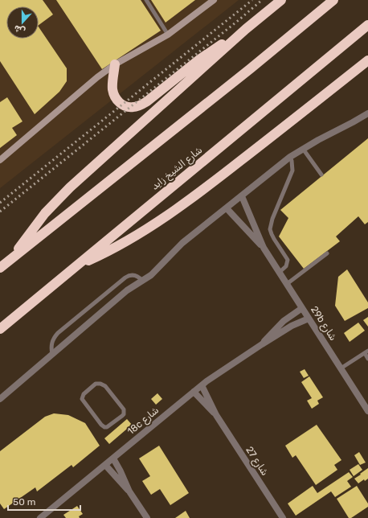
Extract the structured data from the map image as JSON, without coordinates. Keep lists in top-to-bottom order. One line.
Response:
{"streets":{"highway":["شارع الشيخ زايد"],"street":["29b شارع","18c شارع","شارع 27"]},"crossings":[["29b شارع","18c شارع"],["18c شارع","شارع 27"]],"scale_bar":"50 m","north":"bottom"}
